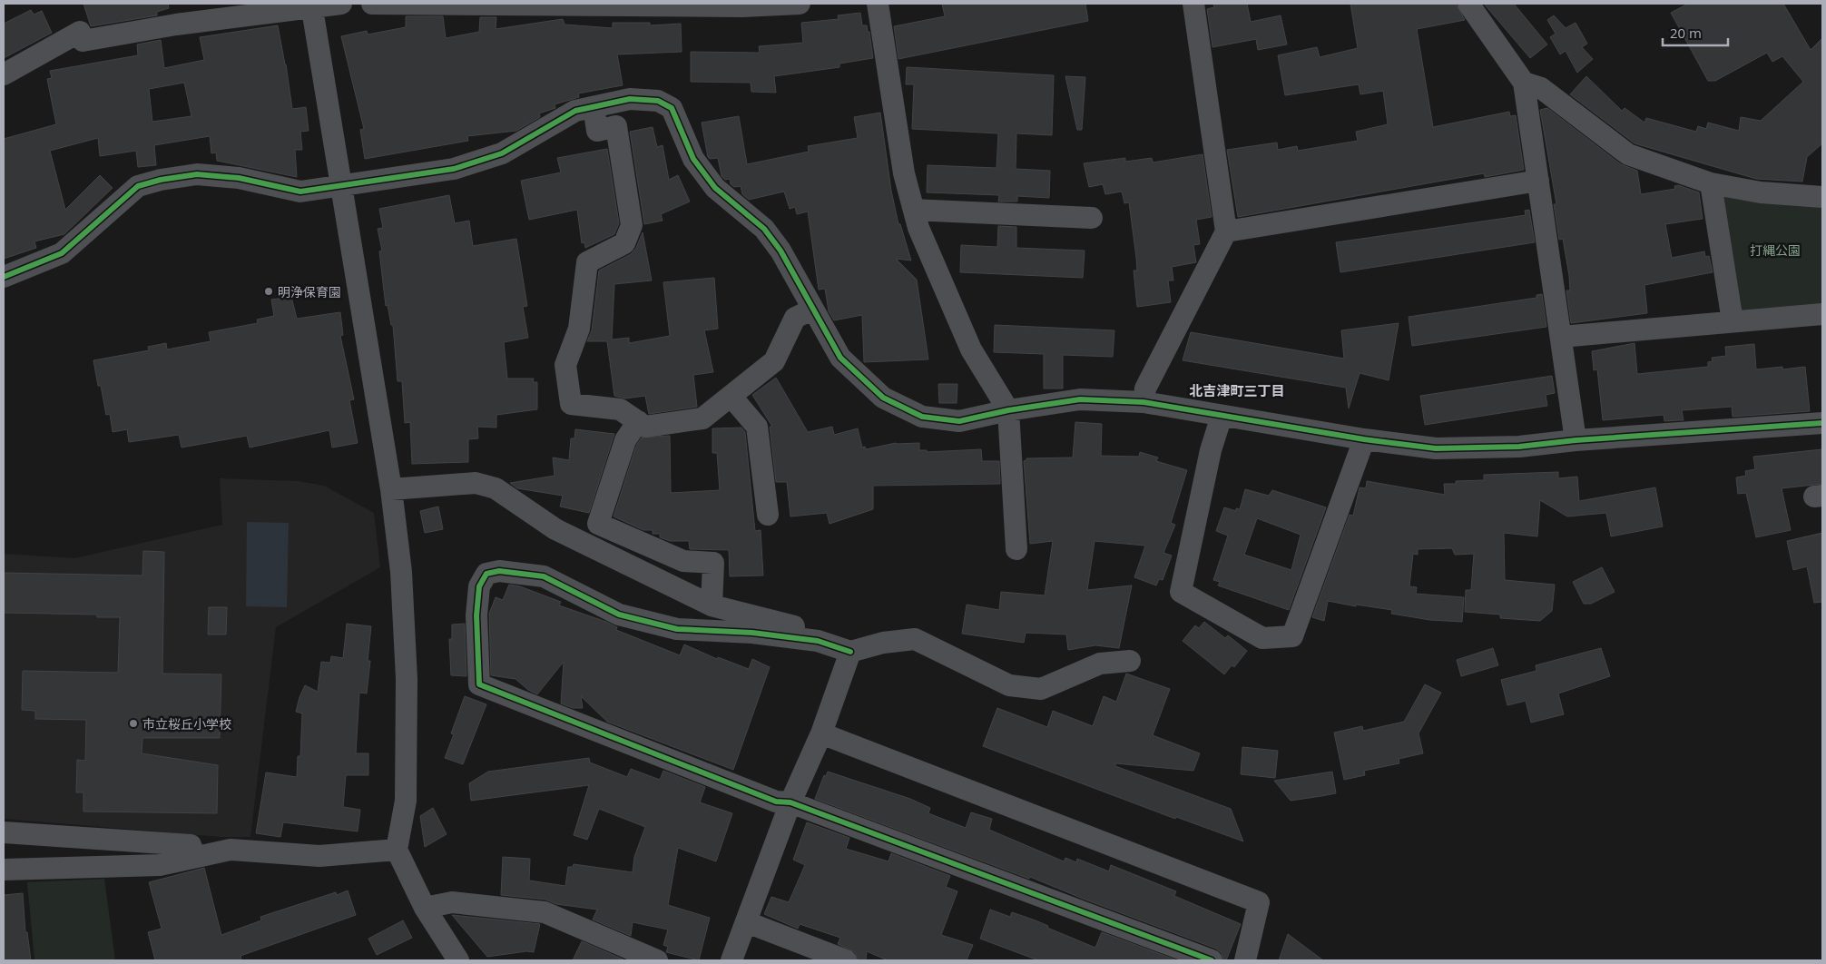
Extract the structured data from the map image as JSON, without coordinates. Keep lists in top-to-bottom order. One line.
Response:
{"districts":["北吉津町三丁目"],"parks":["打縄公園"],"places":["明浄保育園","市立桜丘小学校"],"scale_bar":"20 m"}
